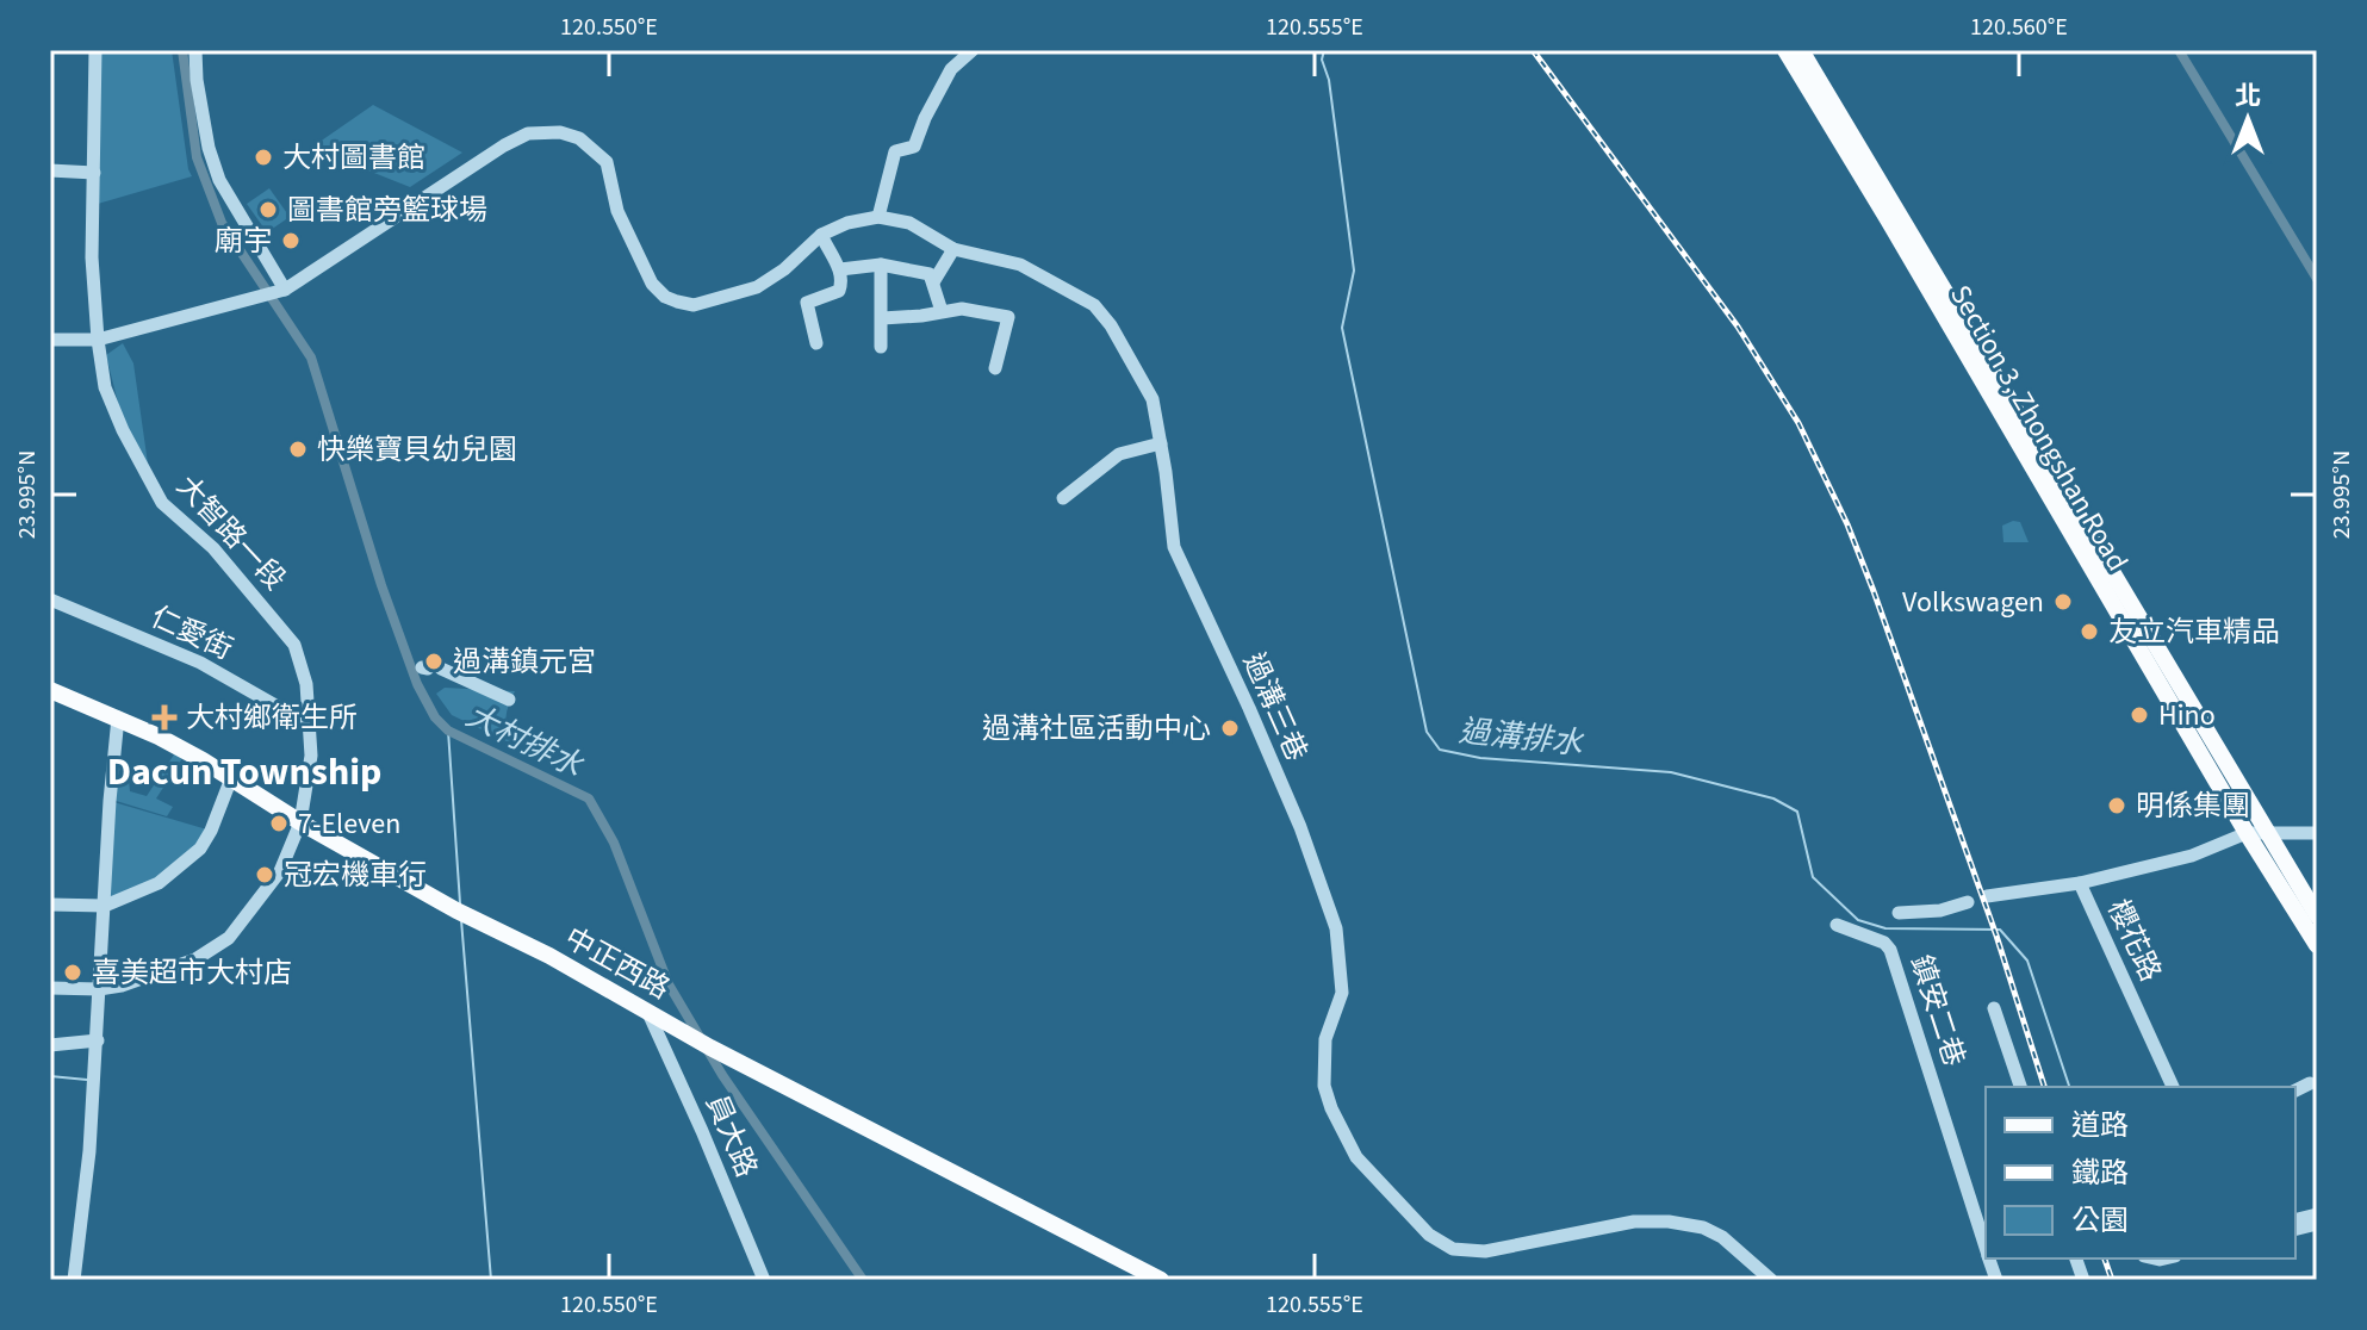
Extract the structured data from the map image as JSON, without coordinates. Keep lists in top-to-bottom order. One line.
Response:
{"streets":{"main road":["Section 3, Zhongshan Road","中正西路"],"street":["大智路一段","仁愛街","過溝三巷","櫻花路","鎮安二巷","員大路"]},"crossings":[["Section 3, Zhongshan Road","櫻花路"],["大智路一段","仁愛街"],["大智路一段","中正西路"],["中正西路","員大路"]],"districts":["Dacun Township"],"water":["過溝排水","大村排水"],"places":{"other":["大村圖書館","圖書館旁籃球場","廟宇","快樂寶貝幼兒園","Volkswagen","友立汽車精品","過溝鎮元宮","Hino","過溝社區活動中心","明係集團","7-Eleven","冠宏機車行","喜美超市大村店"],"health":["大村鄉衛生所"]},"legend":["道路","鐵路","公園"],"north":"top","coordinates":["120.550°E","120.555°E","120.560°E","23.995°N"]}
